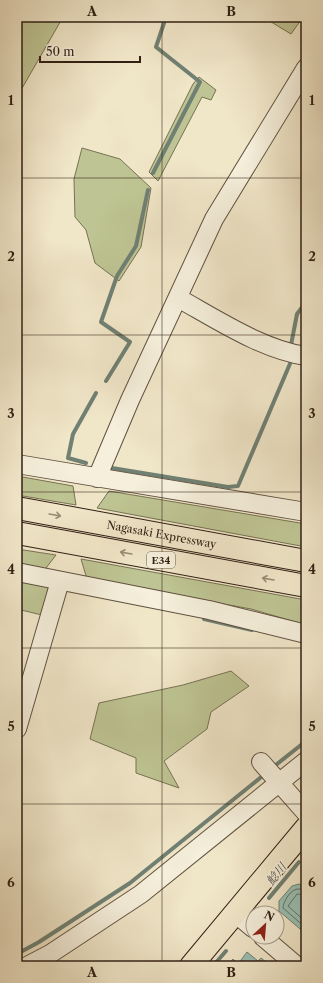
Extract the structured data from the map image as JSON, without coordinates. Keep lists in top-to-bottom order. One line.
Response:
{"streets":{"main road":["Nagasaki Expressway","E34"]},"water":["鯰川"],"scale_bar":"50 m","north":"top right","grid":{"columns":["A","B"],"rows":["1","2","3","4","5","6"]}}
